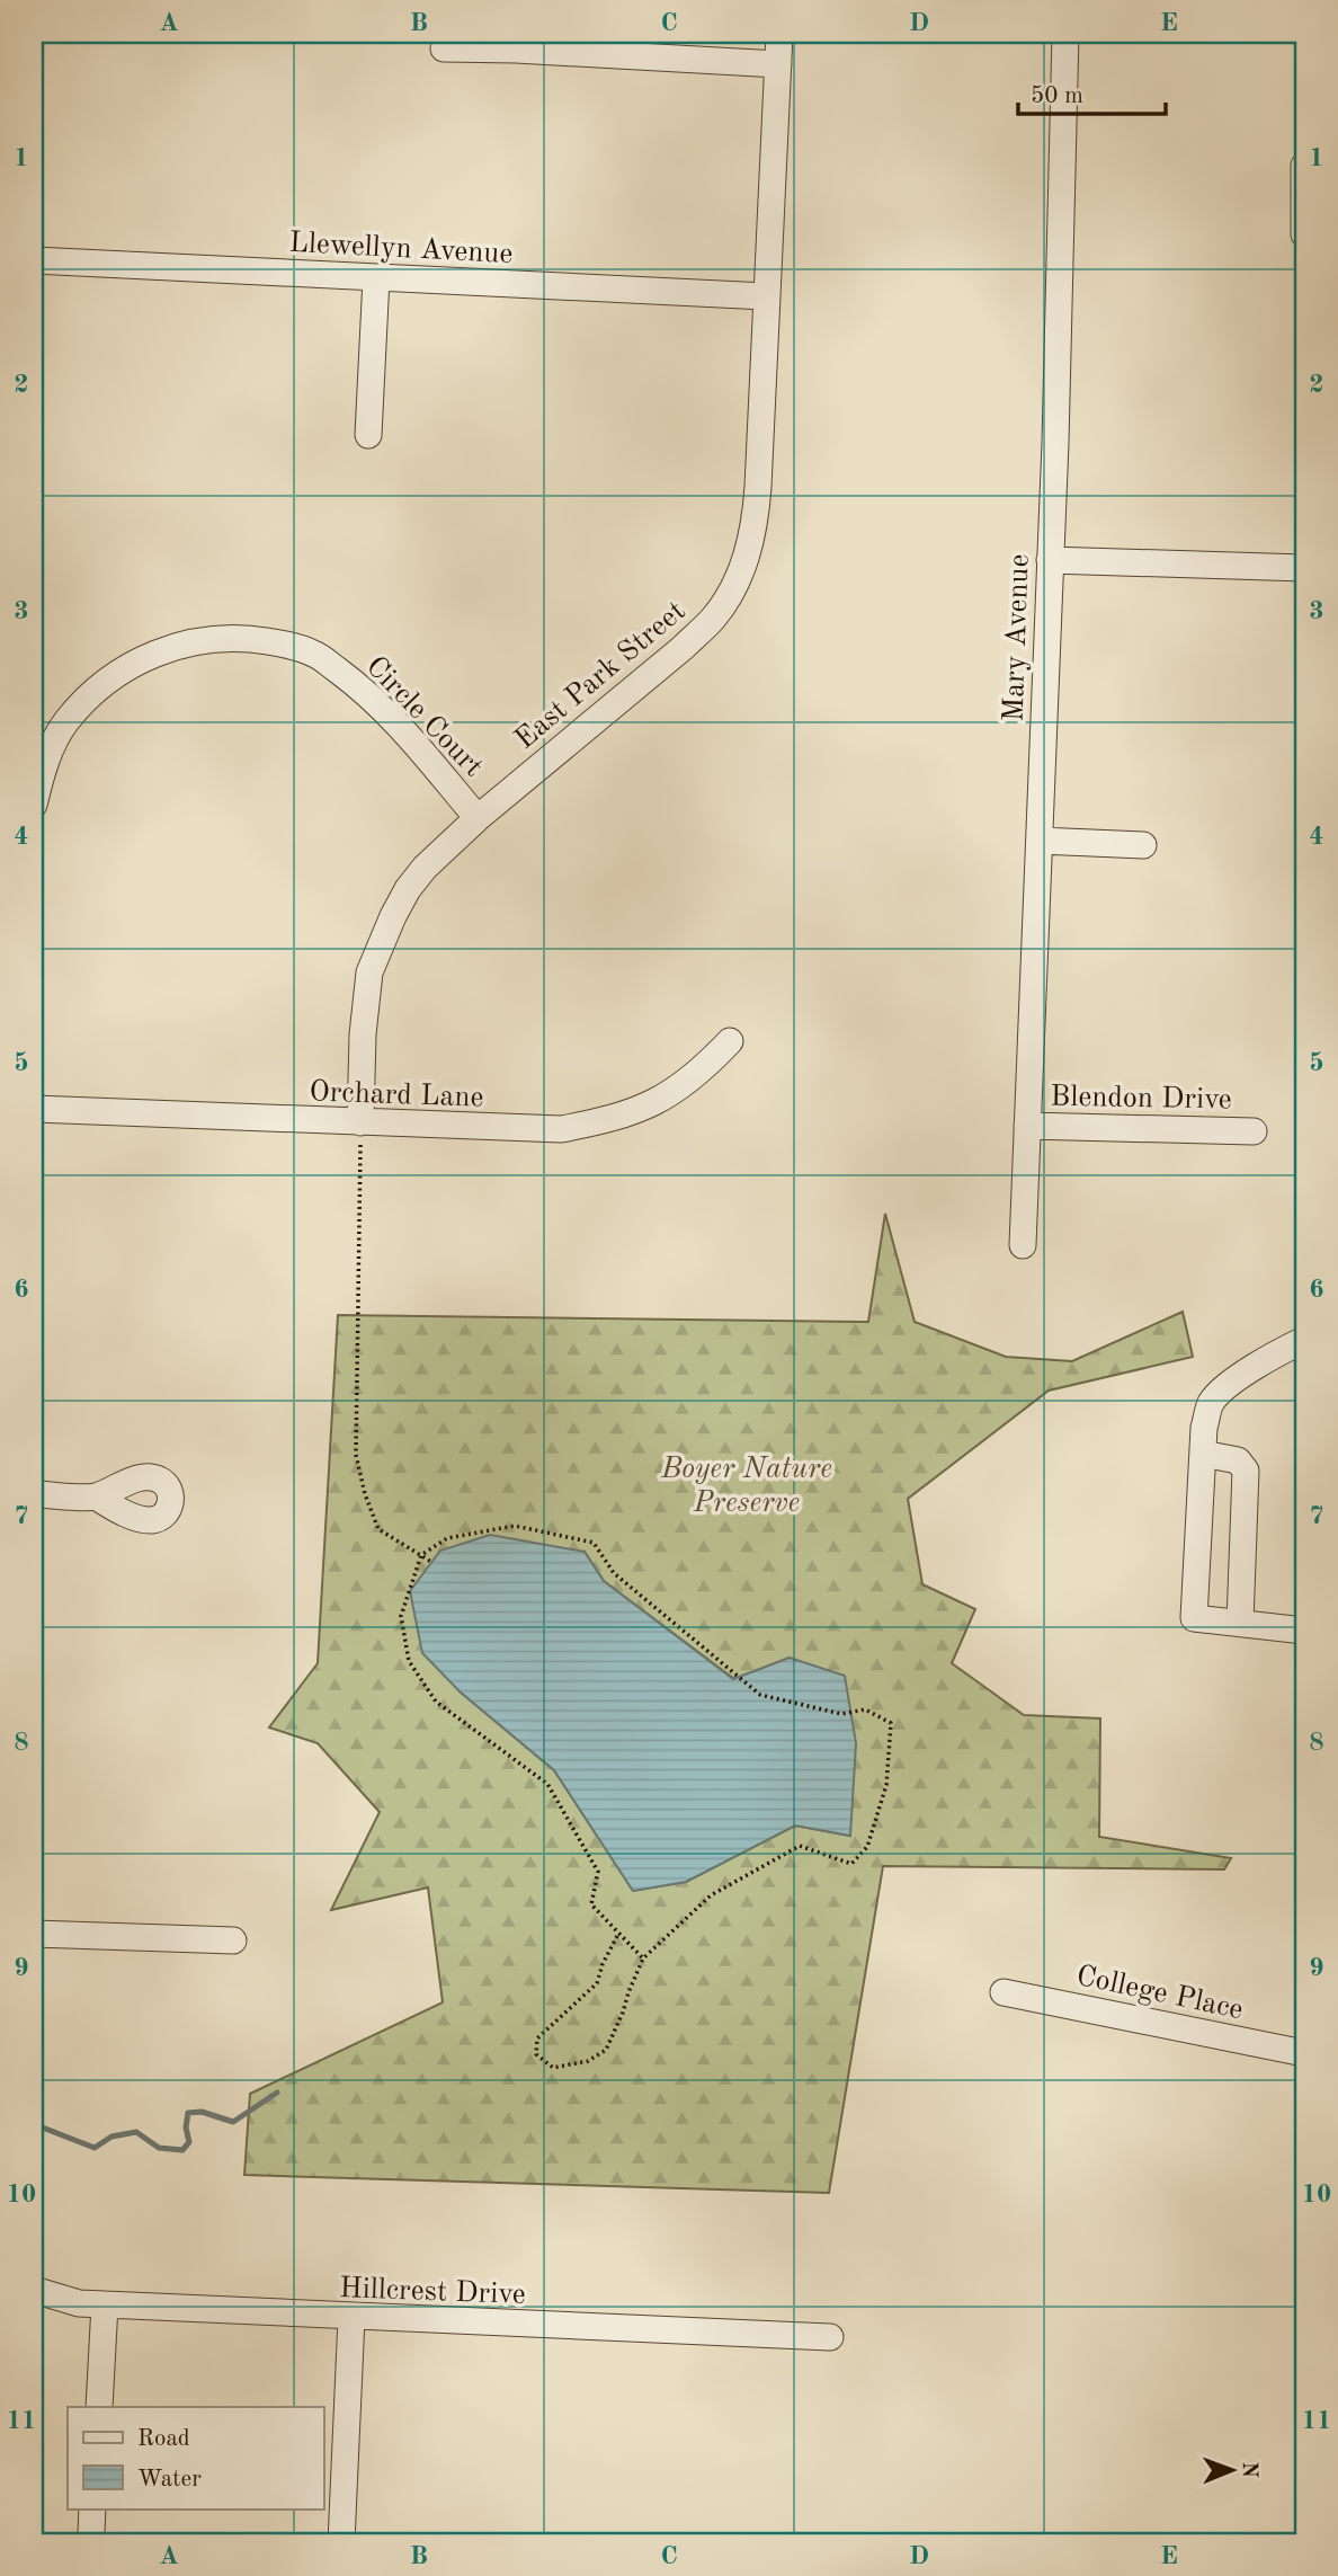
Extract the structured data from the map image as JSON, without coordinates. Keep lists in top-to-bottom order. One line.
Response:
{"streets":{"street":["Llewellyn Avenue","Mary Avenue","East Park Street","Circle Court","Orchard Lane","Blendon Drive","College Place","Hillcrest Drive"]},"crossings":[["Llewellyn Avenue","East Park Street"],["Mary Avenue","Blendon Drive"],["East Park Street","Circle Court"],["East Park Street","Orchard Lane"]],"parks":["Boyer Nature Preserve"],"legend":["Road","Water"],"scale_bar":"50 m","north":"right","grid":{"columns":["A","B","C","D","E"],"rows":["1","2","3","4","5","6","7","8","9","10","11"]}}
